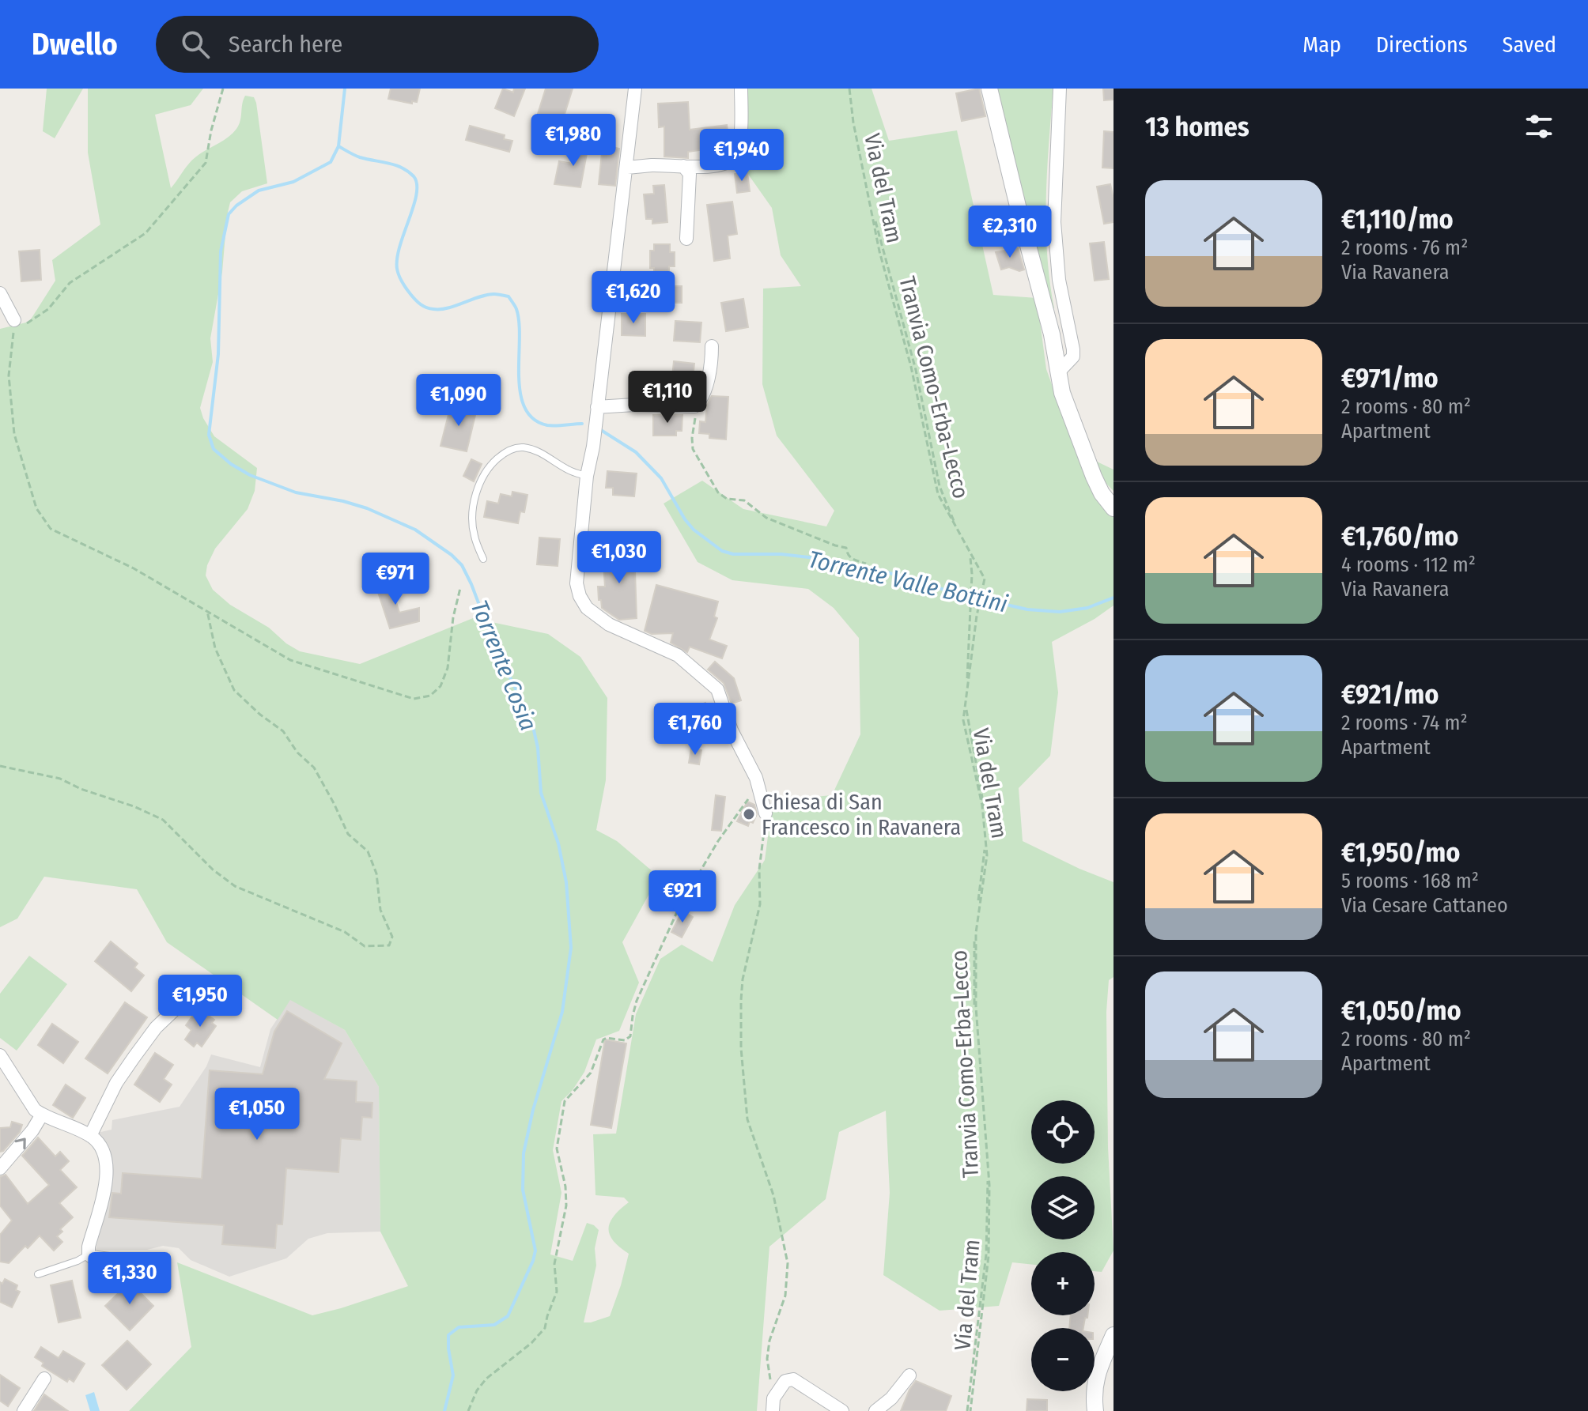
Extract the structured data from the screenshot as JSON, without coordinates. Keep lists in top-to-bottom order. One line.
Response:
{"streets":{"path":["Via del Tram","Tranvia Como-Erba-Lecco"]},"crossings":[["Via del Tram","Tranvia Como-Erba-Lecco"]],"water":["Torrente Valle Bottini","Torrente Cosia"],"places":["Chiesa di San Francesco in Ravanera"],"page":{"header":"Dwello","search":"Search here","nav":["Map","Directions","Saved"],"heading":"13 homes","price":["€1,980","€1,940","€2,310","€1,620","€1,110","€1,090","€1,030","€971","€1,760","€921","€1,950","€1,050","€1,330"],"list":[{"name":"€1,110/mo","note":"2 rooms · 76 m² · Via Ravanera"},{"name":"€971/mo","note":"2 rooms · 80 m² · Apartment"},{"name":"€1,760/mo","note":"4 rooms · 112 m² · Via Ravanera"},{"name":"€921/mo","note":"2 rooms · 74 m² · Apartment"},{"name":"€1,950/mo","note":"5 rooms · 168 m² · Via Cesare Cattaneo"},{"name":"€1,050/mo","note":"2 rooms · 80 m² · Apartment"}],"map_buttons":["+","−"]}}
